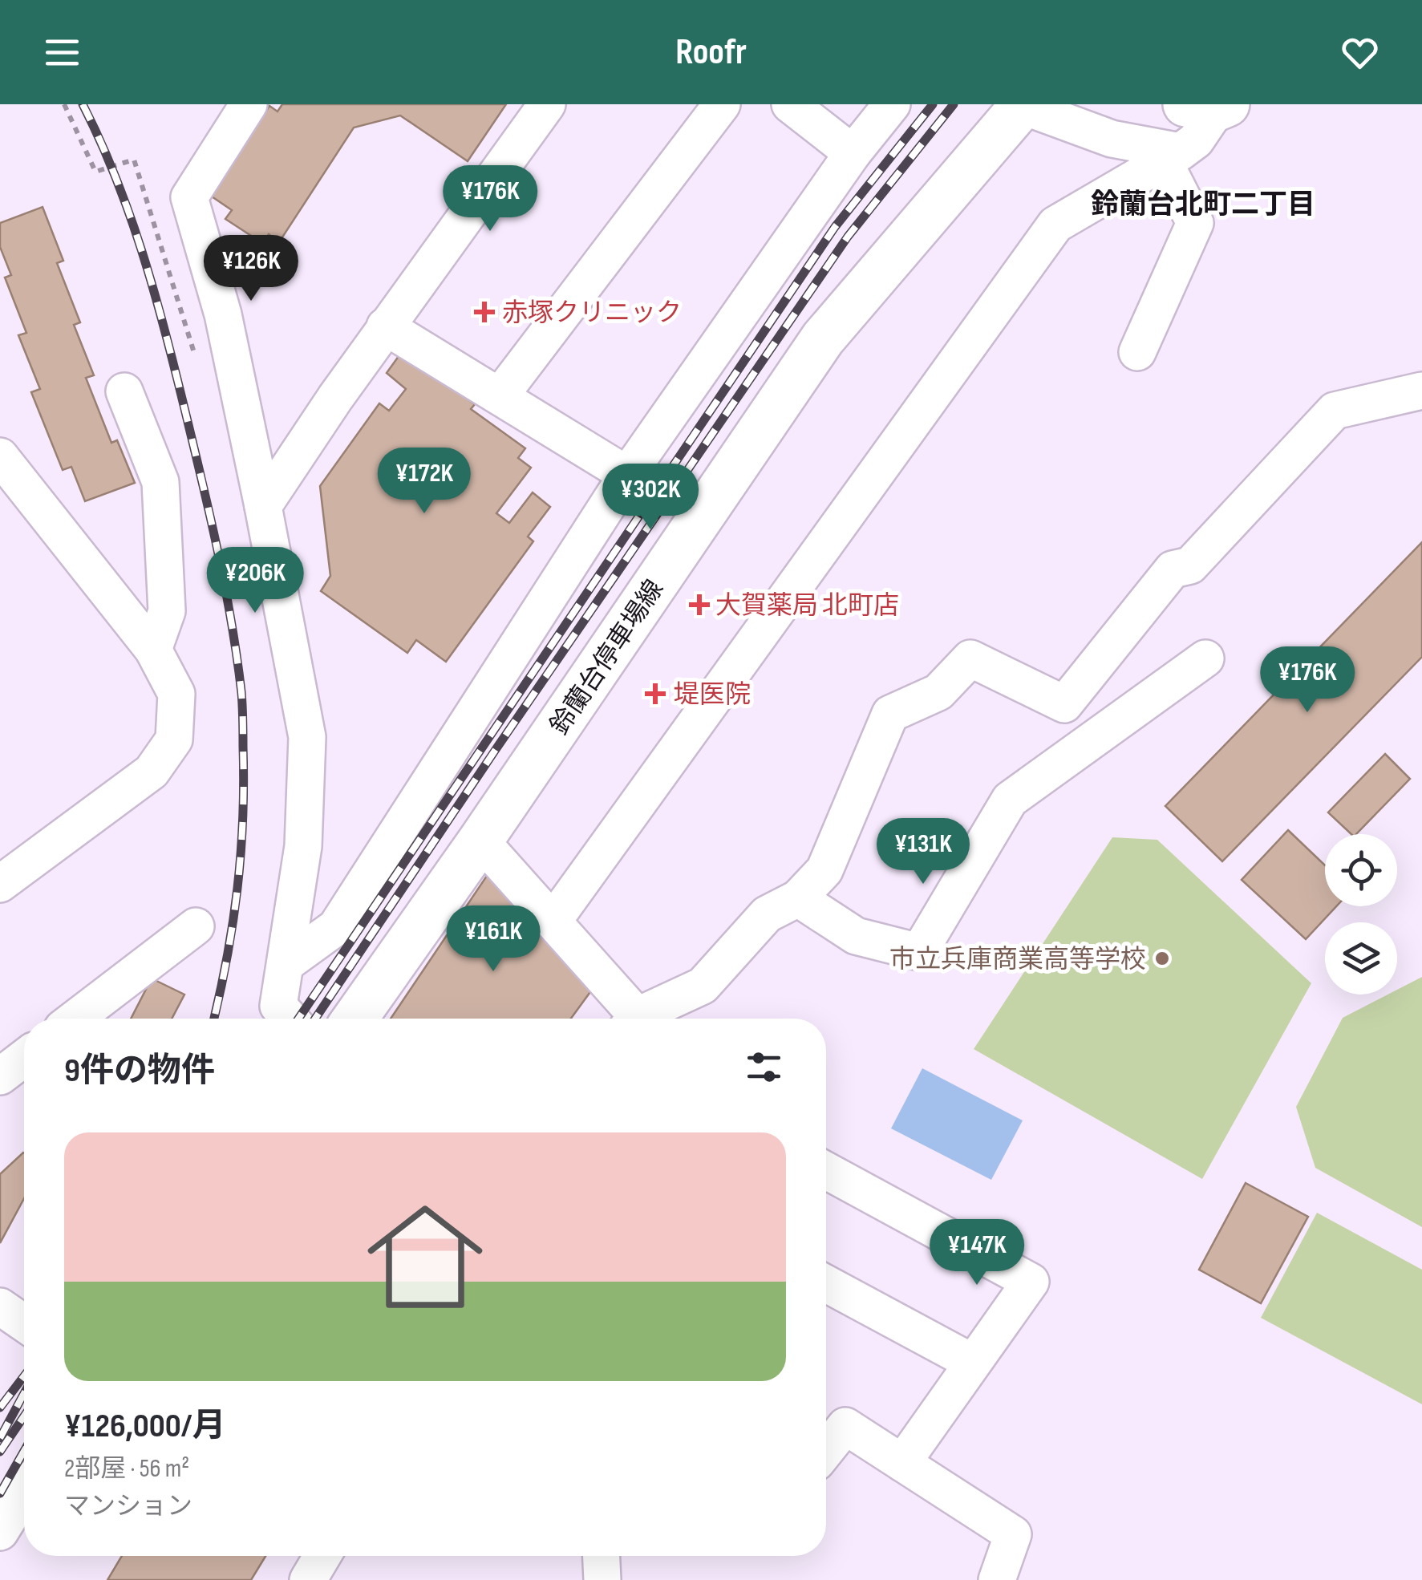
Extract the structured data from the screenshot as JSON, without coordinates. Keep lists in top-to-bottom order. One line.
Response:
{"streets":{"main road":["鈴蘭台停車場線"]},"districts":["鈴蘭台北町二丁目"],"places":{"health":["赤塚クリニック","大賀薬局 北町店","堤医院"],"other":["市立兵庫商業高等学校"]},"page":{"header":"Roofr","price":["¥176K","¥126K","¥172K","¥302K","¥206K","¥176K","¥131K","¥161K","¥147K"],"heading":"9件の物件","list":[{"name":"¥126,000/月","note":"2部屋 · 56 m² · マンション"}]}}
